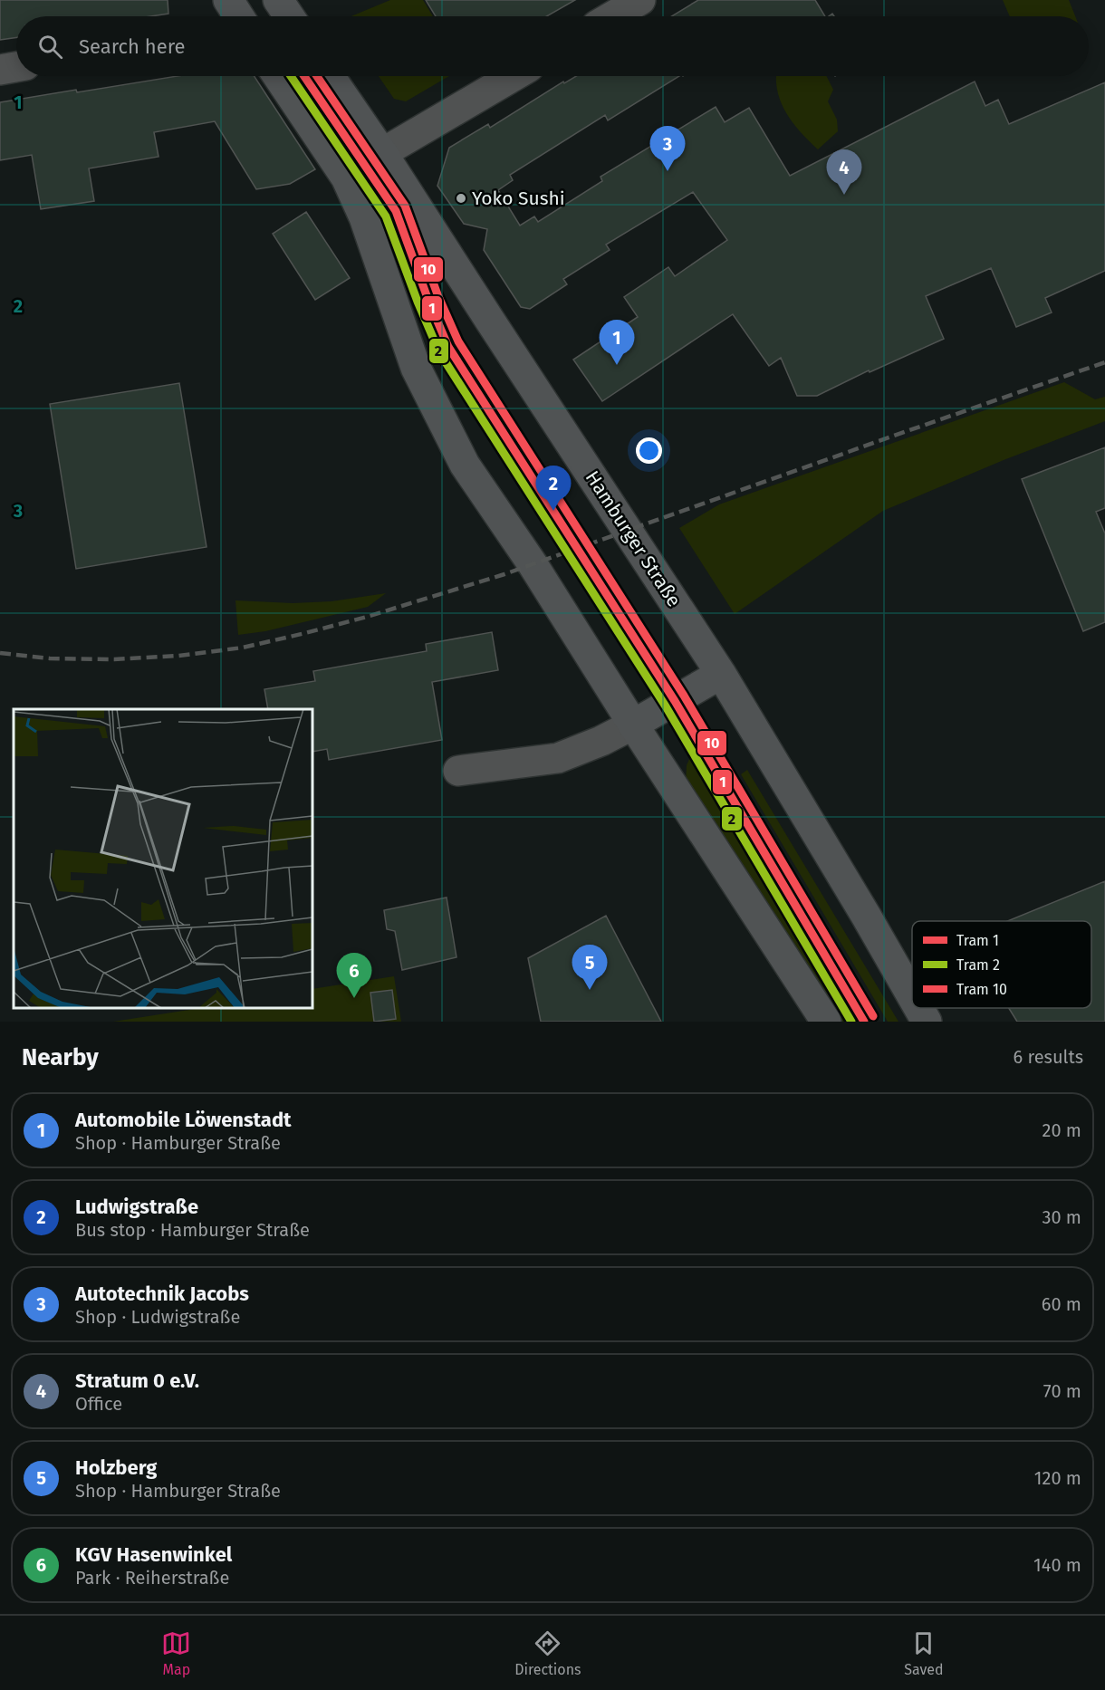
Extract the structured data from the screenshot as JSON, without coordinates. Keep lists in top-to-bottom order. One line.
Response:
{"streets":{"main road":["Hamburger Straße"]},"places":["Yoko Sushi"],"lines":["tram line 1","tram line 2","tram line 10"],"legend":["Tram 1","Tram 2","Tram 10"],"page":{"search":"Search here","pins":["3","4","1","2","5","6"],"heading":["Nearby","6 results"],"list":[{"mark":"1","name":"Automobile Löwenstadt","note":"Shop · Hamburger Straße","value":"20 m"},{"mark":"2","name":"Ludwigstraße","note":"Bus stop · Hamburger Straße","value":"30 m"},{"mark":"3","name":"Autotechnik Jacobs","note":"Shop · Ludwigstraße","value":"60 m"},{"mark":"4","name":"Stratum 0 e.V.","note":"Office","value":"70 m"},{"mark":"5","name":"Holzberg","note":"Shop · Hamburger Straße","value":"120 m"},{"mark":"6","name":"KGV Hasenwinkel","note":"Park · Reiherstraße","value":"140 m"}],"nav":["Map","Directions","Saved"]},"grid":{"rows":["1","2","3"]}}
